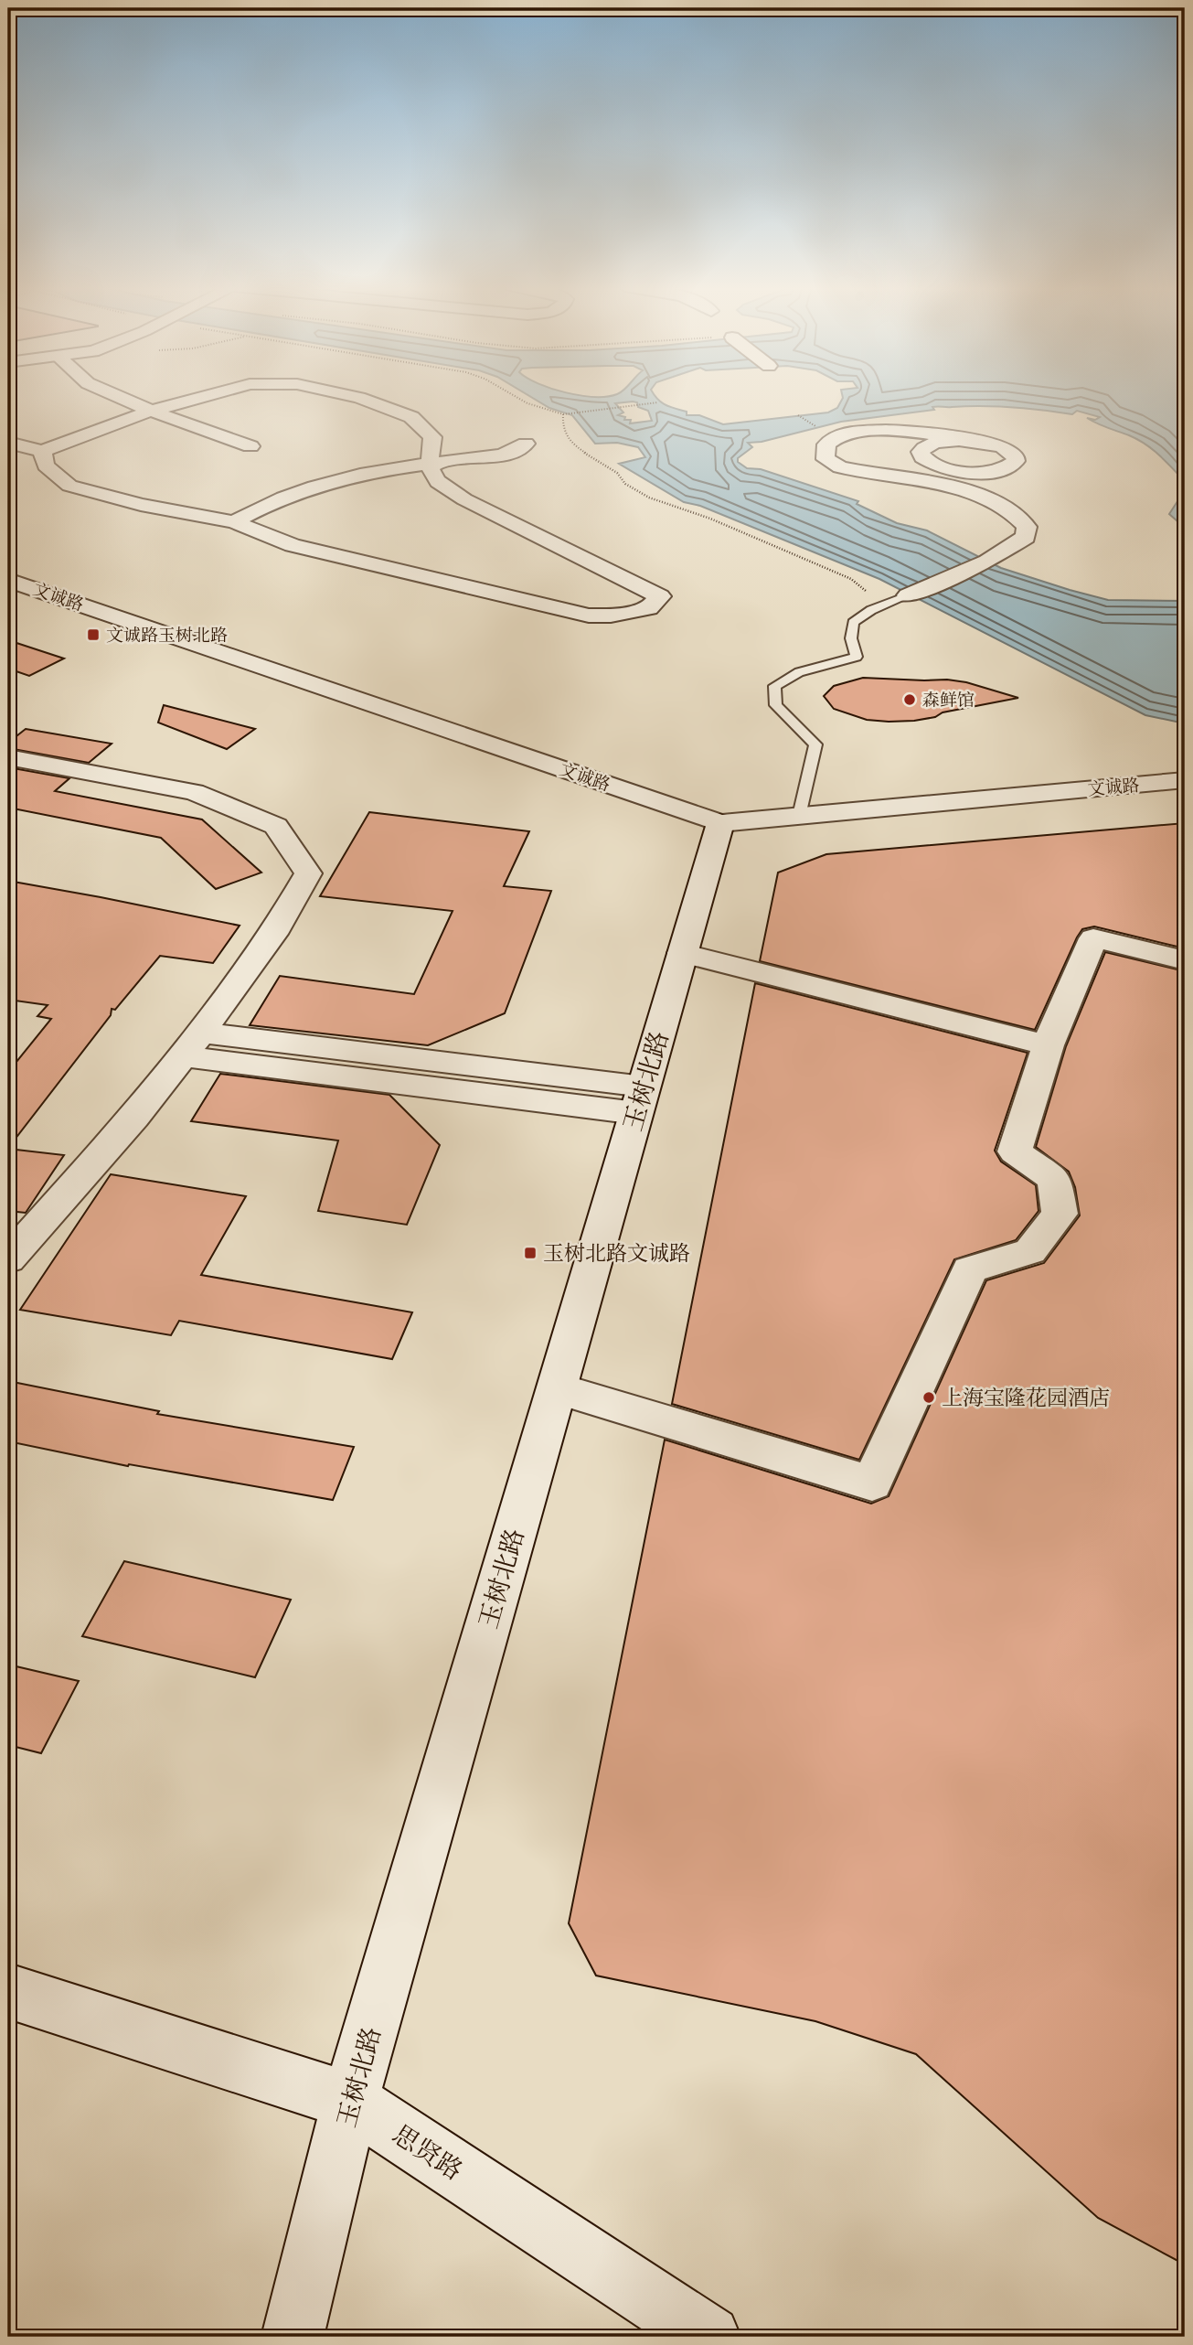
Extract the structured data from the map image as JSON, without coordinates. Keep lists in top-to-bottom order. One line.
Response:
{"streets":{"street":["文诚路","玉树北路","思贤路"]},"crossings":[["文诚路","玉树北路"],["玉树北路","思贤路"]],"places":{"transit":["文诚路玉树北路","玉树北路文诚路"],"other":["森鲜馆","上海宝隆花园酒店"]}}
